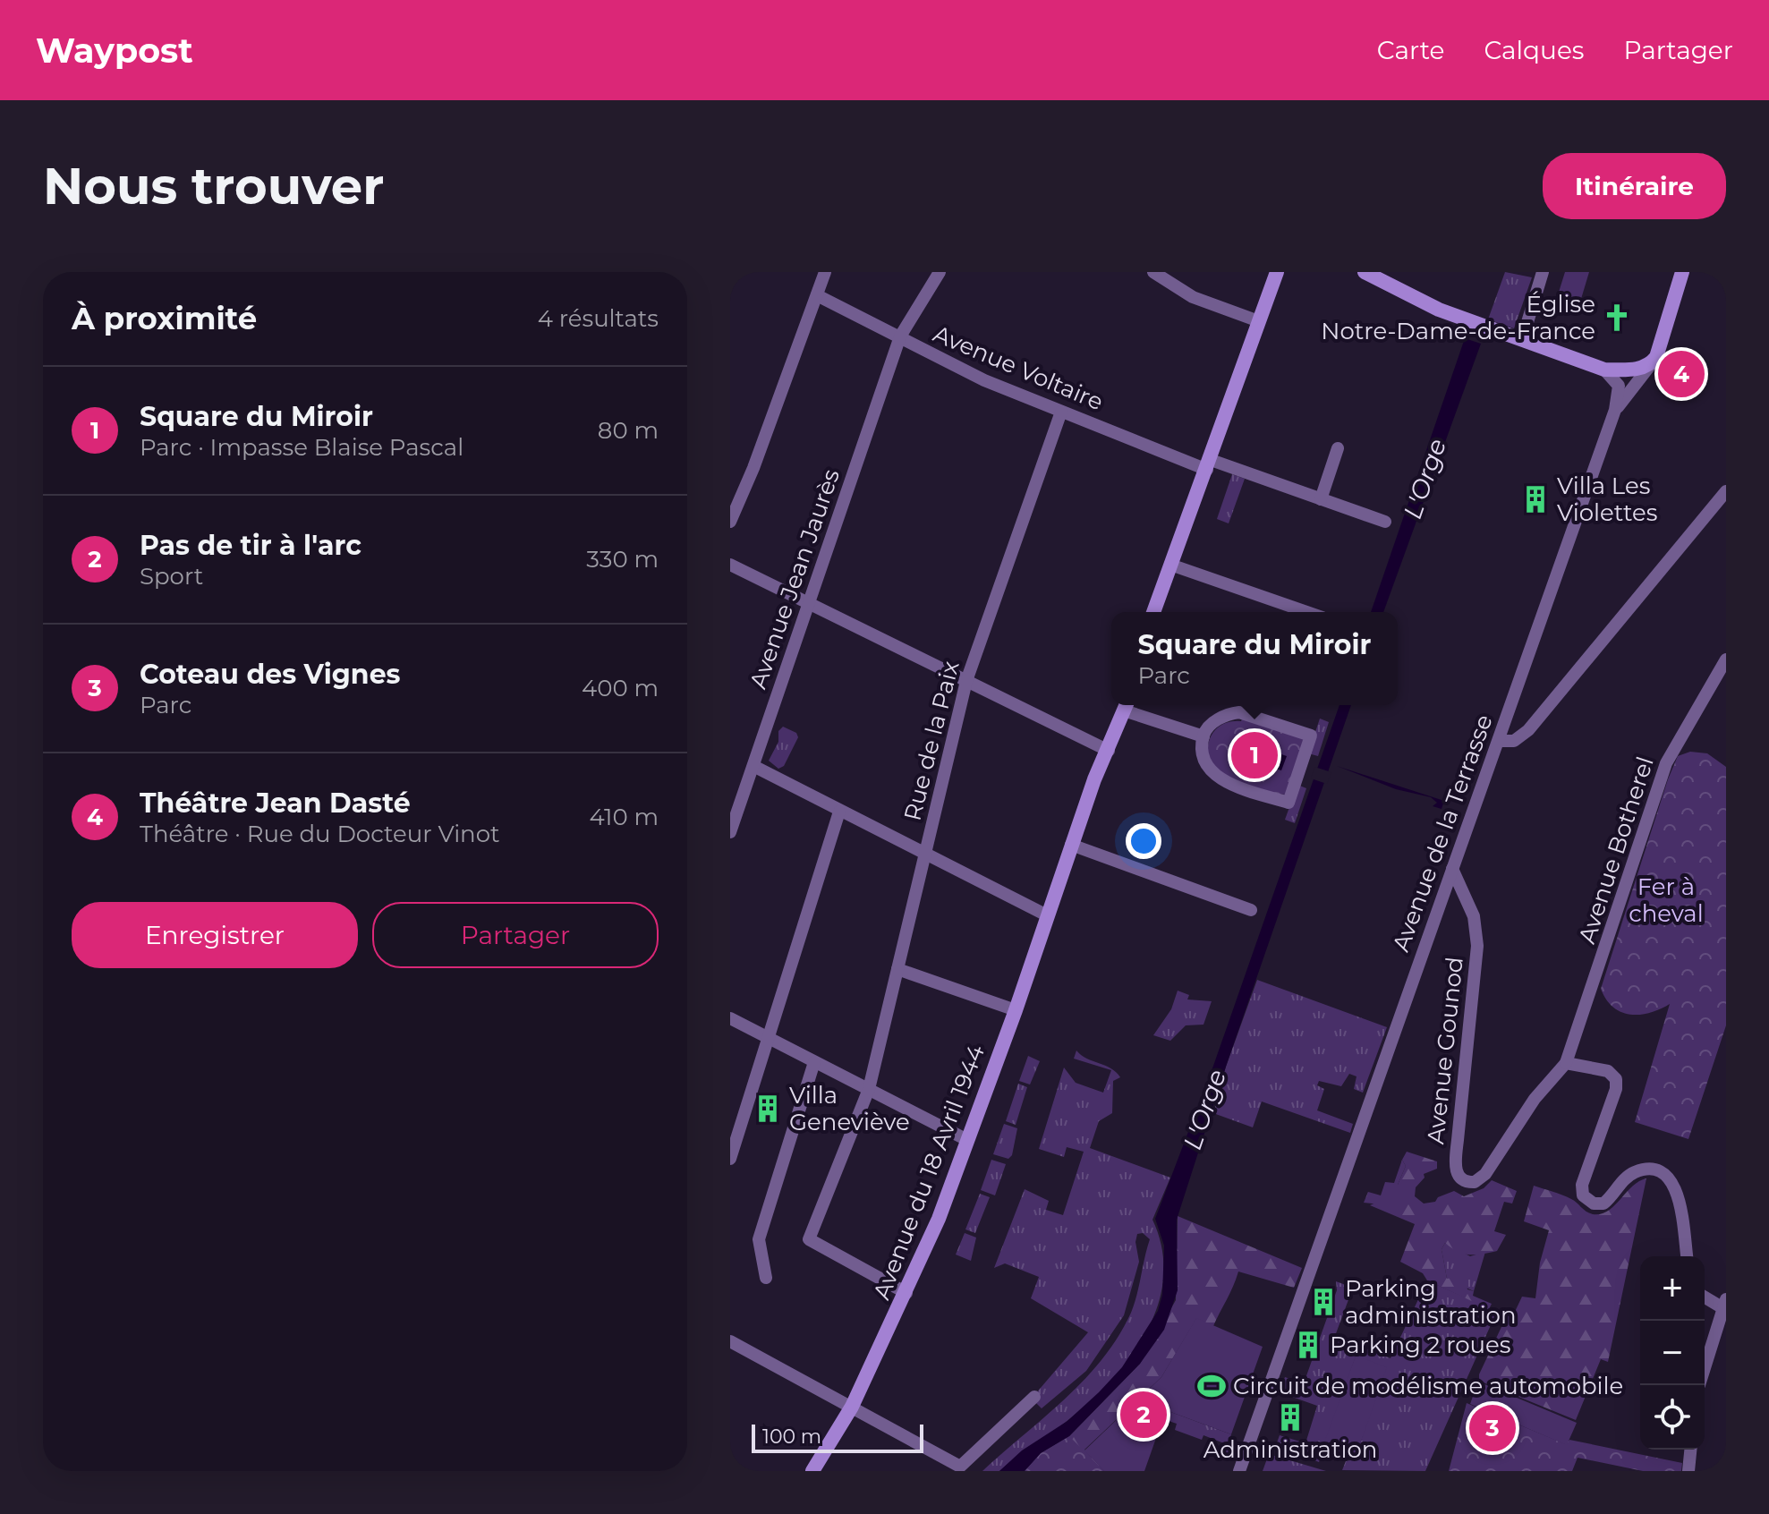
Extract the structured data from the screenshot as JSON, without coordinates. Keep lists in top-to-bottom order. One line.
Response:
{"streets":{"street":["Avenue Voltaire","Avenue Jean Jaurès","Rue de la Paix","Avenue de la Terrasse","Avenue Botherel","Avenue Gounod","Avenue du 18 Avril 1944"]},"crossings":[["Avenue Voltaire","Avenue Jean Jaurès"],["Avenue Voltaire","Rue de la Paix"],["Rue de la Paix","Avenue du 18 Avril 1944"],["Avenue de la Terrasse","Avenue Gounod"],["Avenue Botherel","Avenue Gounod"]],"water":["L'Orge"],"parks":["Fer à cheval"],"places":{"church":["Église Notre-Dame-de-France"],"building":["Villa Les Violettes","Villa Geneviève","Parking administration","Parking 2 roues","Administration"],"sports":["Circuit de modélisme automobile"]},"scale_bar":"100 m","page":{"header":"Waypost","nav":["Carte","Calques","Partager"],"buttons":["Itinéraire",["Enregistrer","Partager"]],"title":"Nous trouver","heading":["À proximité","4 résultats"],"pins":["4","1","2","3"],"list":[{"mark":"1","name":"Square du Miroir","note":"Parc · Impasse Blaise Pascal","value":"80 m"},{"mark":"2","name":"Pas de tir à l'arc","note":"Sport","value":"330 m"},{"mark":"3","name":"Coteau des Vignes","note":"Parc","value":"400 m"},{"mark":"4","name":"Théâtre Jean Dasté","note":"Théâtre · Rue du Docteur Vinot","value":"410 m"}],"popup":["Square du Miroir","Parc"],"map_buttons":["+","−"],"scale":"100 m"}}
